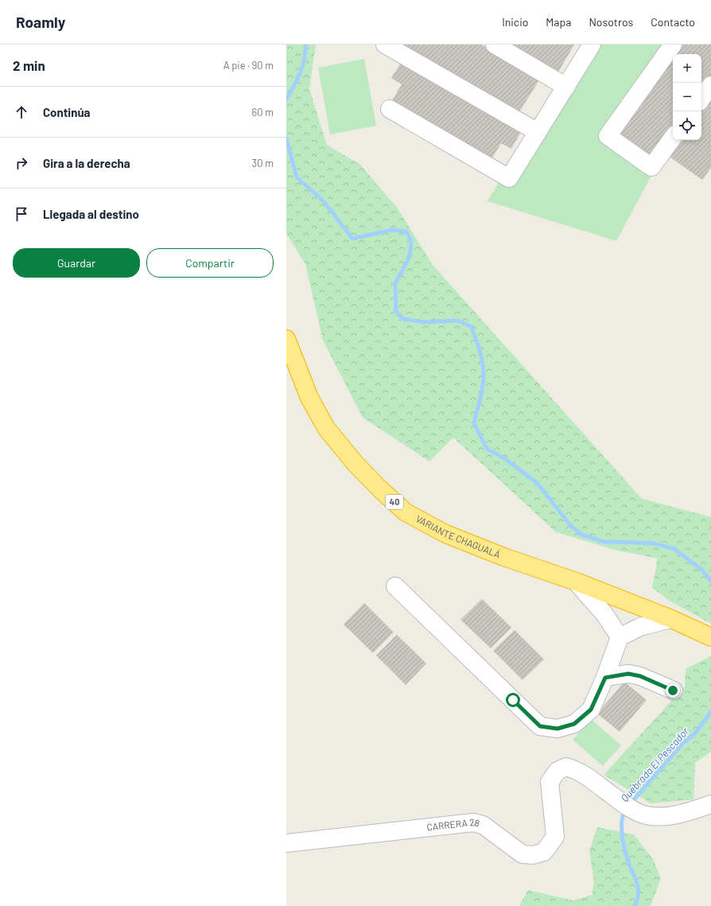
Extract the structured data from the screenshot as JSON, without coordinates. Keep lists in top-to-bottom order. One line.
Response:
{"streets":{"highway":["40","VARIANTE CHAGUALÁ"],"street":["CARRERA 28"]},"water":["Quebrada El Pescador"],"page":{"header":"Roamly","nav":["Inicio","Mapa","Nosotros","Contacto"],"heading":["2 min","A pie · 90 m"],"map_buttons":["+","−"],"list":[["Continúa","60 m"],["Gira a la derecha","30 m"],"Llegada al destino"],"buttons":["Guardar","Compartir"]}}
